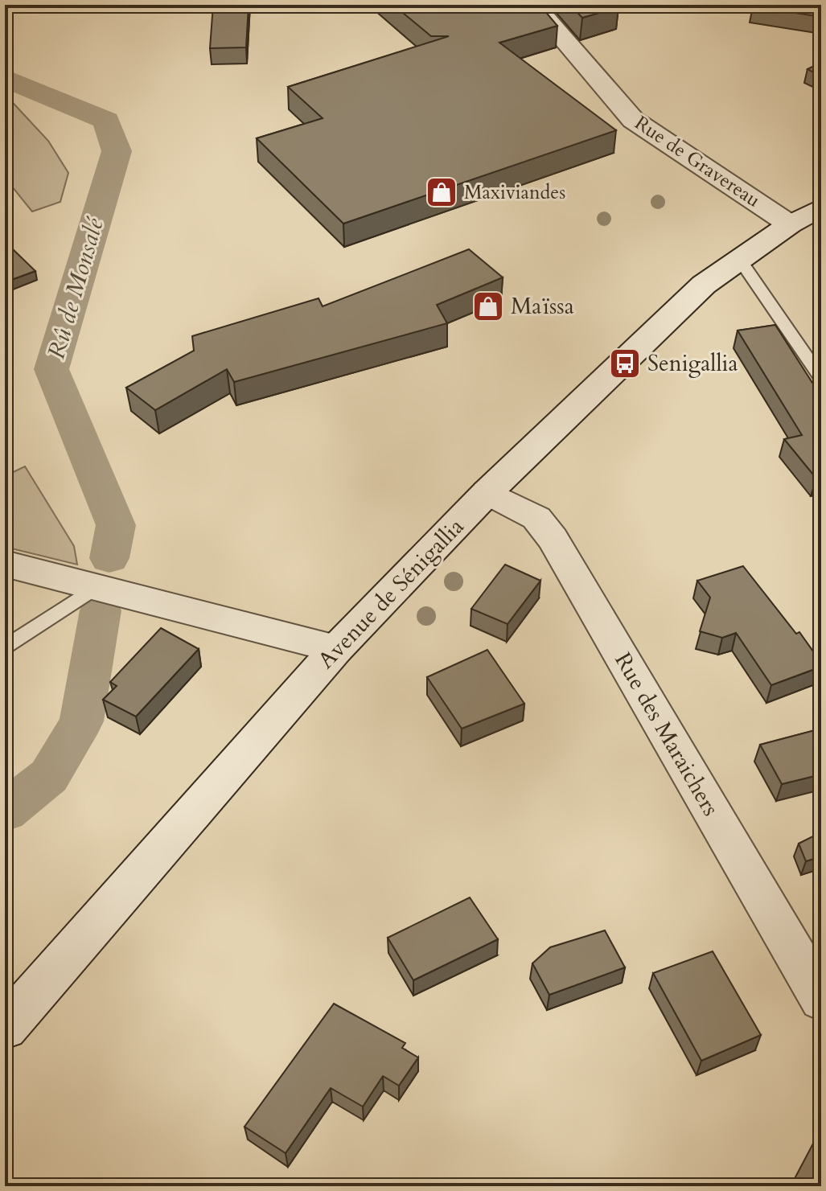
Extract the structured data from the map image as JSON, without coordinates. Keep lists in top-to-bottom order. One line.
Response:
{"streets":{"street":["Rue de Gravereau","Avenue de Sénigallia","Rue des Maraichers"]},"crossings":[["Rue de Gravereau","Avenue de Sénigallia"],["Avenue de Sénigallia","Rue des Maraichers"]],"water":["Rû de Monsalé"],"places":{"shop":["Maxiviandes","Maïssa"],"bus stop":["Senigallia"]}}
